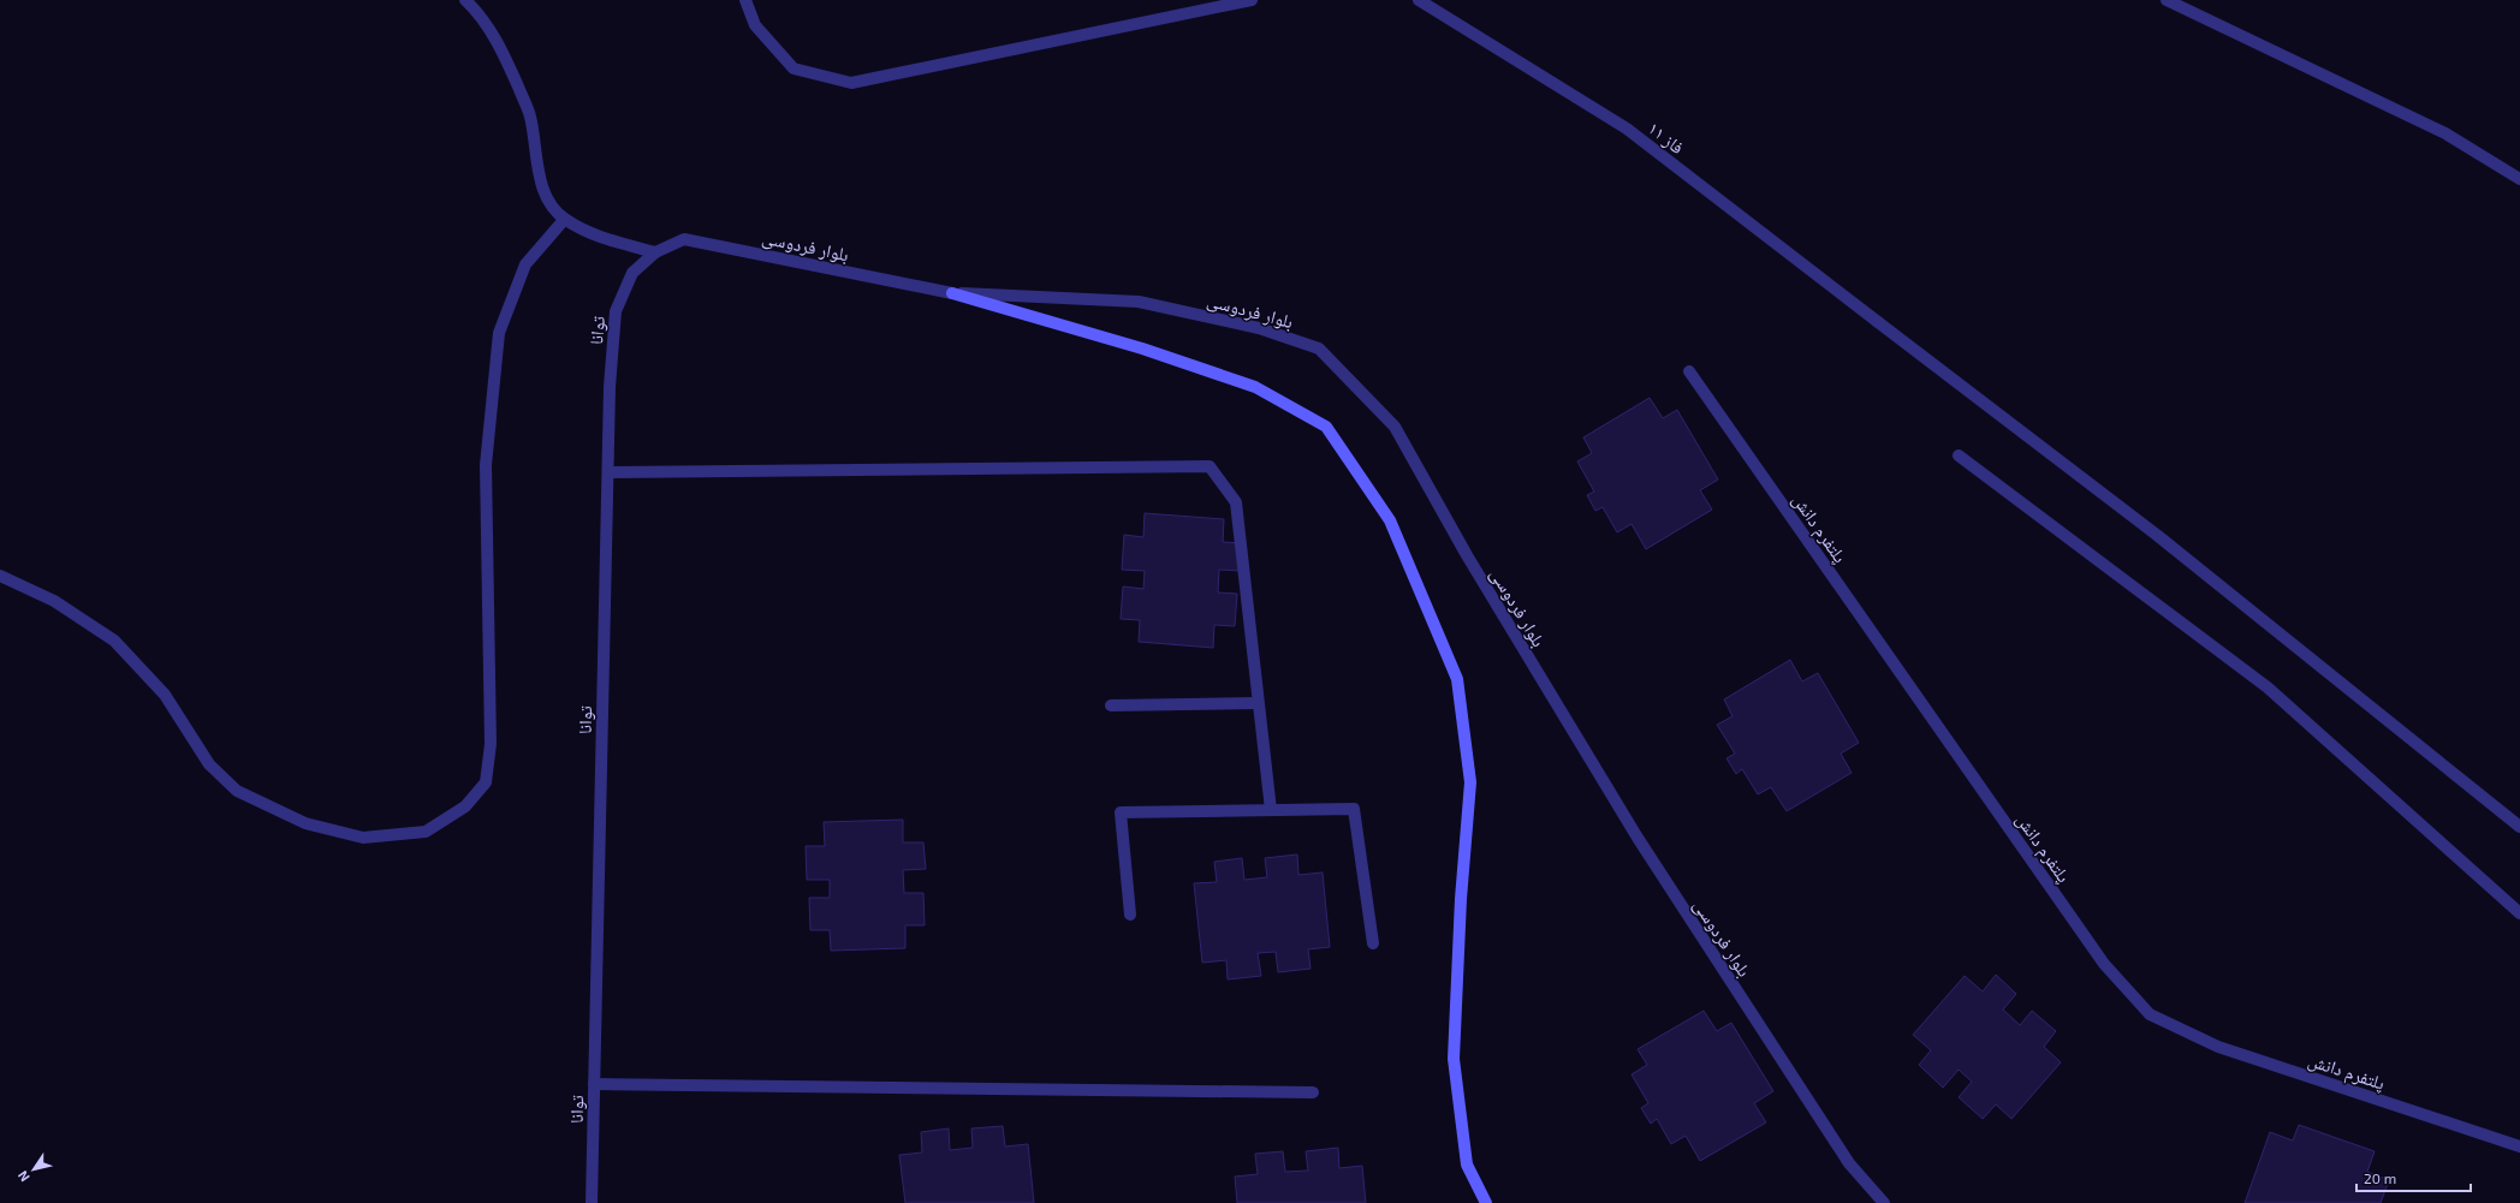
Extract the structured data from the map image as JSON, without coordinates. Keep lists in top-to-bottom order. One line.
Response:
{"streets":{"main road":["بلوار فردوسی"],"street":["فاز ۱۱","توانا","پلتفرم دانش"]},"crossings":[["بلوار فردوسی","توانا"]],"scale_bar":"20 m","north":"bottom left"}
